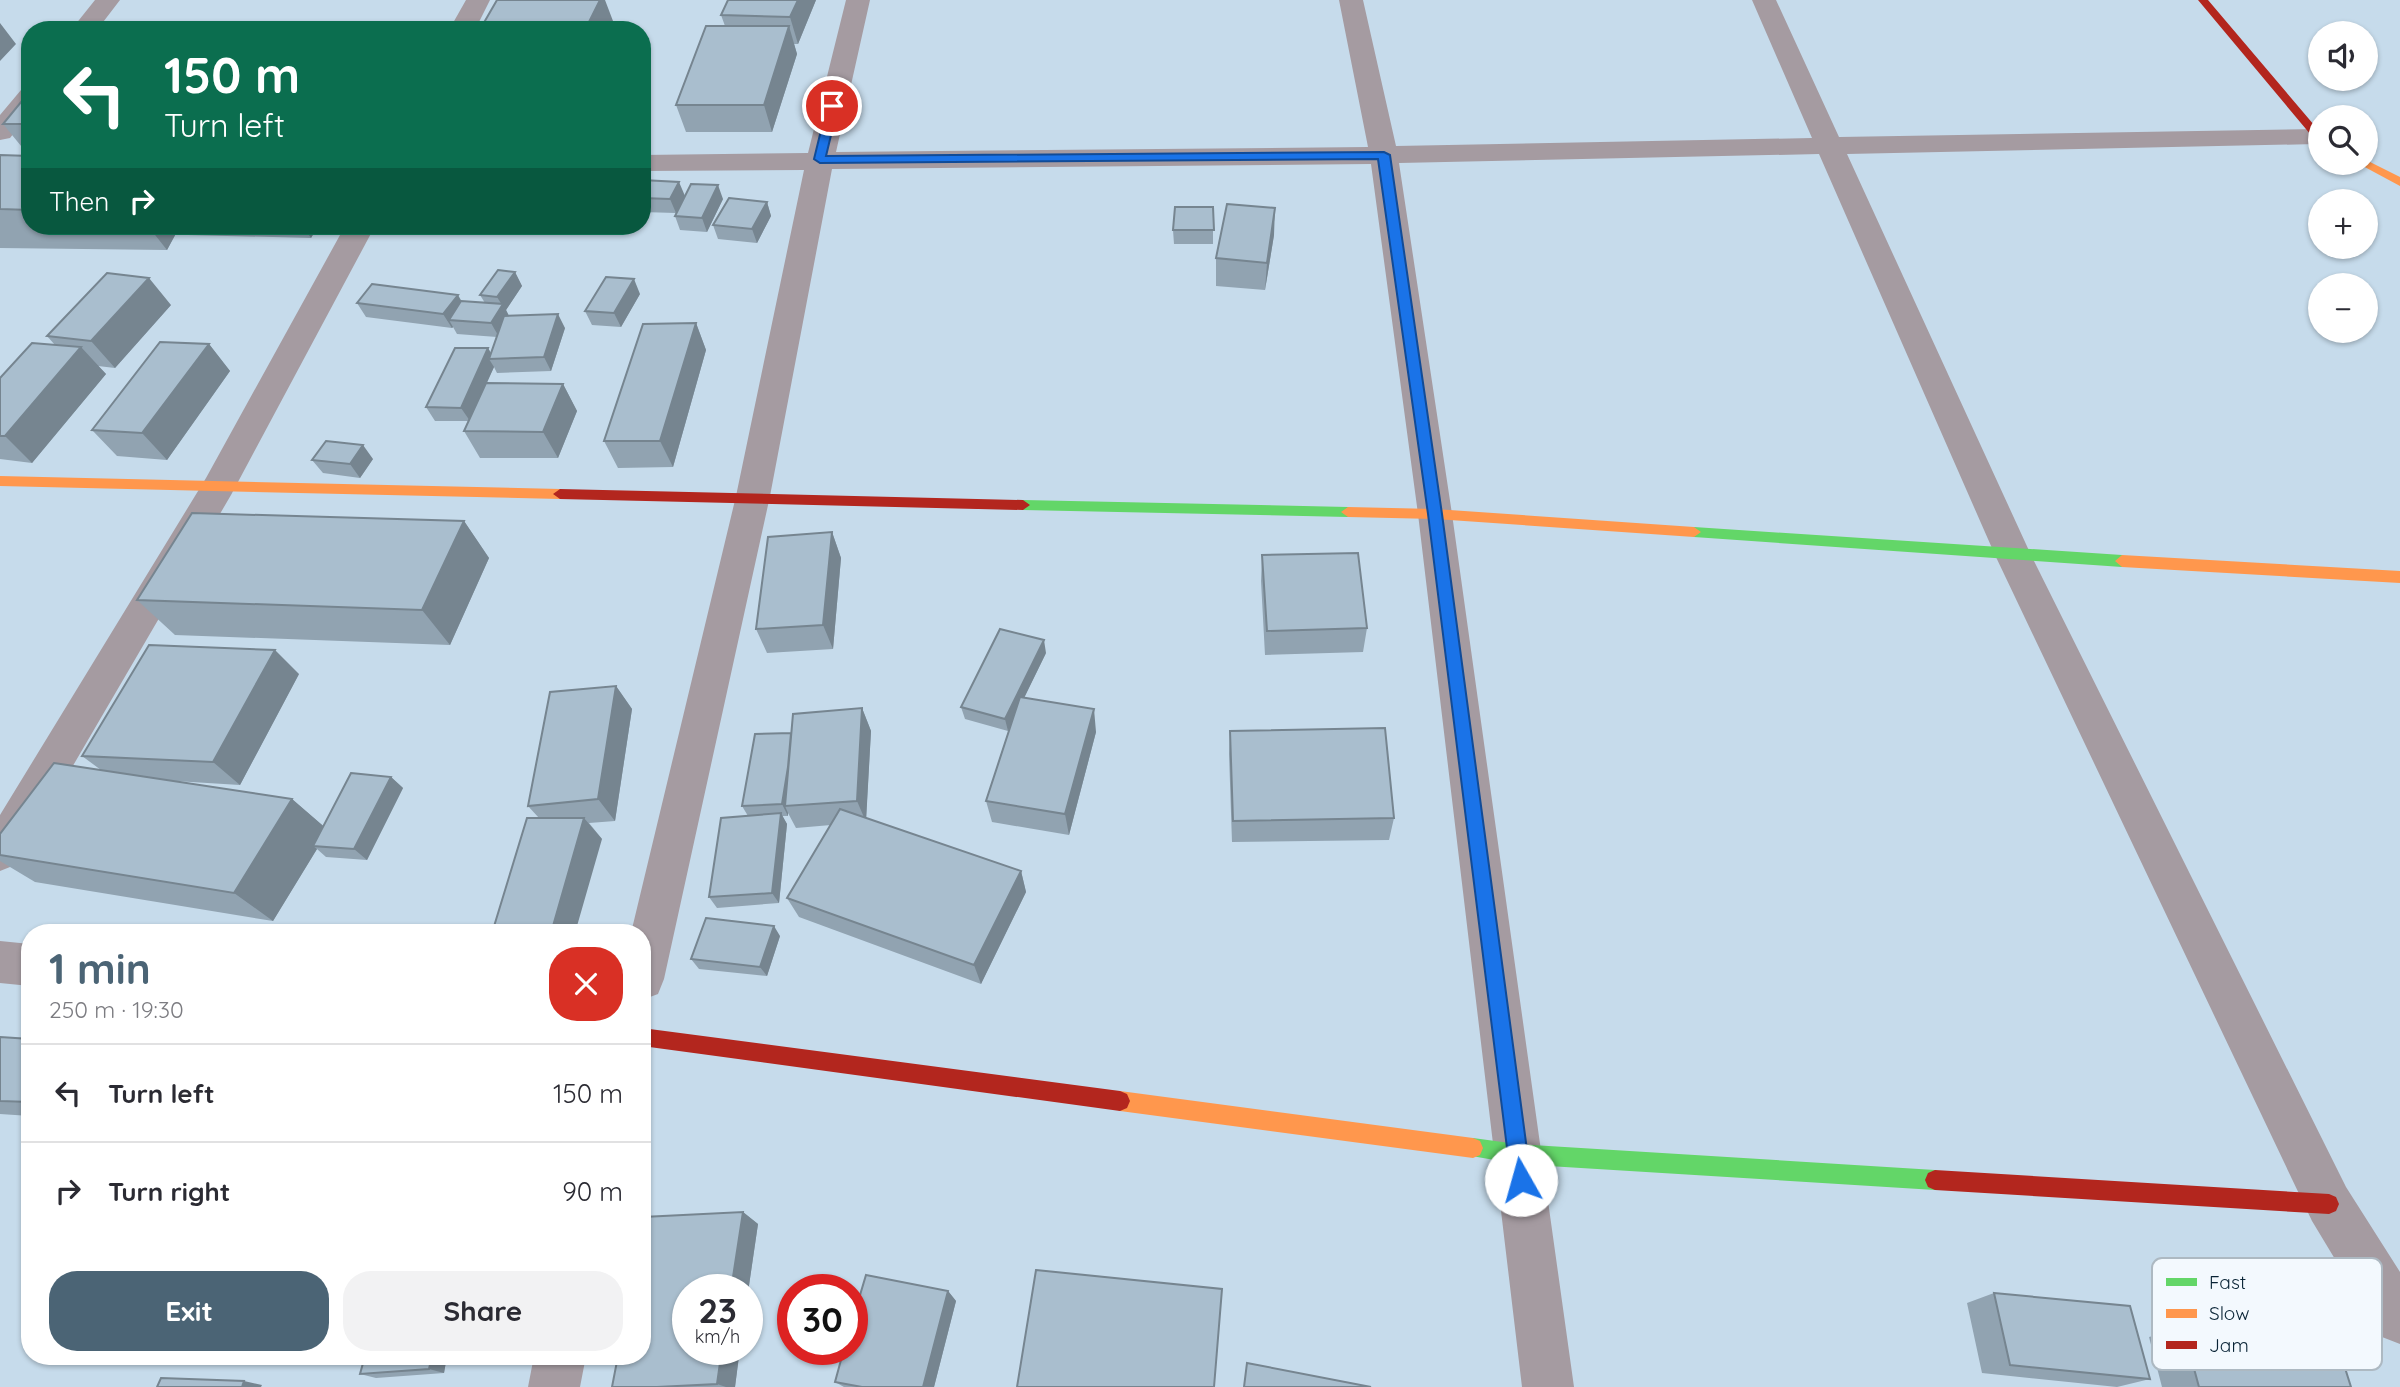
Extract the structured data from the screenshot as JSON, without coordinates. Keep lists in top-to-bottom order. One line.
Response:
{"legend":["Fast","Slow","Jam"],"page":{"map_buttons":["+","−"],"turn":["150 m","Turn left"],"then":"Then","heading":["1 min","250 m · 19:30"],"list":[{"name":"Turn left","value":"150 m"},{"name":"Turn right","value":"90 m"}],"buttons":["Exit","Share"],"speed":"23 km/h","limit":"30"}}
